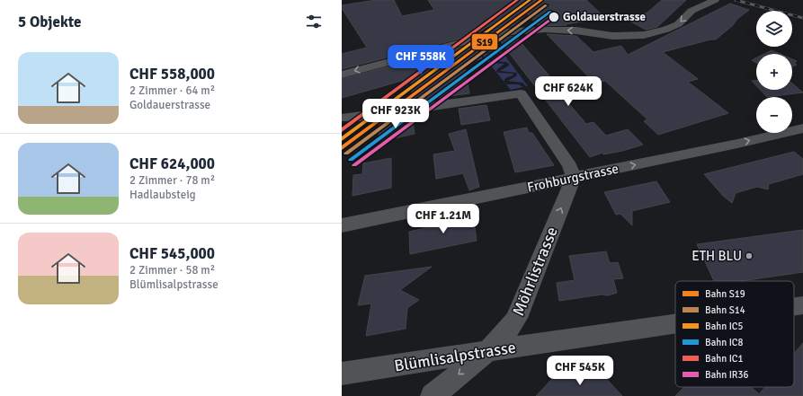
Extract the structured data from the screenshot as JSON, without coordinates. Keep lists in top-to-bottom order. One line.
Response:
{"streets":{"street":["Frohburgstrasse","Möhrlistrasse","Blümlisalpstrasse"]},"crossings":[["Frohburgstrasse","Möhrlistrasse"],["Möhrlistrasse","Blümlisalpstrasse"]],"places":["Goldauerstrasse","ETH BLU"],"lines":["rail line S19","rail line IC5","rail line IC1","rail line S14","rail line IC8","rail line IR36"],"legend":["Bahn S19","Bahn S14","Bahn IC5","Bahn IC8","Bahn IC1","Bahn IR36"],"page":{"heading":"5 Objekte","map_buttons":["+","−"],"list":[{"name":"CHF 558,000","note":"2 Zimmer · 64 m² · Goldauerstrasse"},{"name":"CHF 624,000","note":"2 Zimmer · 78 m² · Hadlaubsteig"},{"name":"CHF 545,000","note":"2 Zimmer · 58 m² · Blümlisalpstrasse"}],"price":["CHF 558K","CHF 624K","CHF 923K","CHF 1.21M","CHF 545K"]}}
